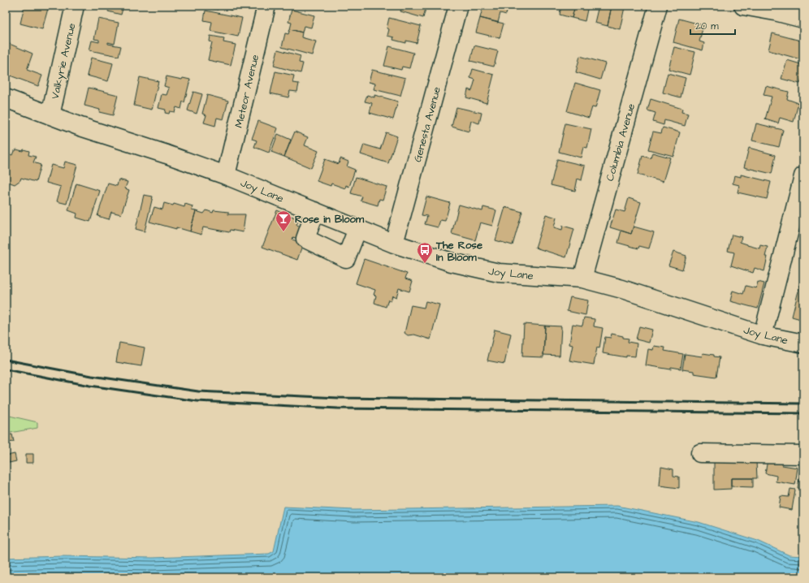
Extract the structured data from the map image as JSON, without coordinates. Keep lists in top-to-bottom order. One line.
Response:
{"streets":{"street":["Valkyrie Avenue","Meteor Avenue","Genesta Avenue","Columbia Avenue","Joy Lane"]},"crossings":[["Valkyrie Avenue","Joy Lane"],["Meteor Avenue","Joy Lane"],["Genesta Avenue","Joy Lane"],["Columbia Avenue","Joy Lane"]],"places":{"bar":["Rose in Bloom"],"bus stop":["The Rose In Bloom"]},"scale_bar":"20 m"}
